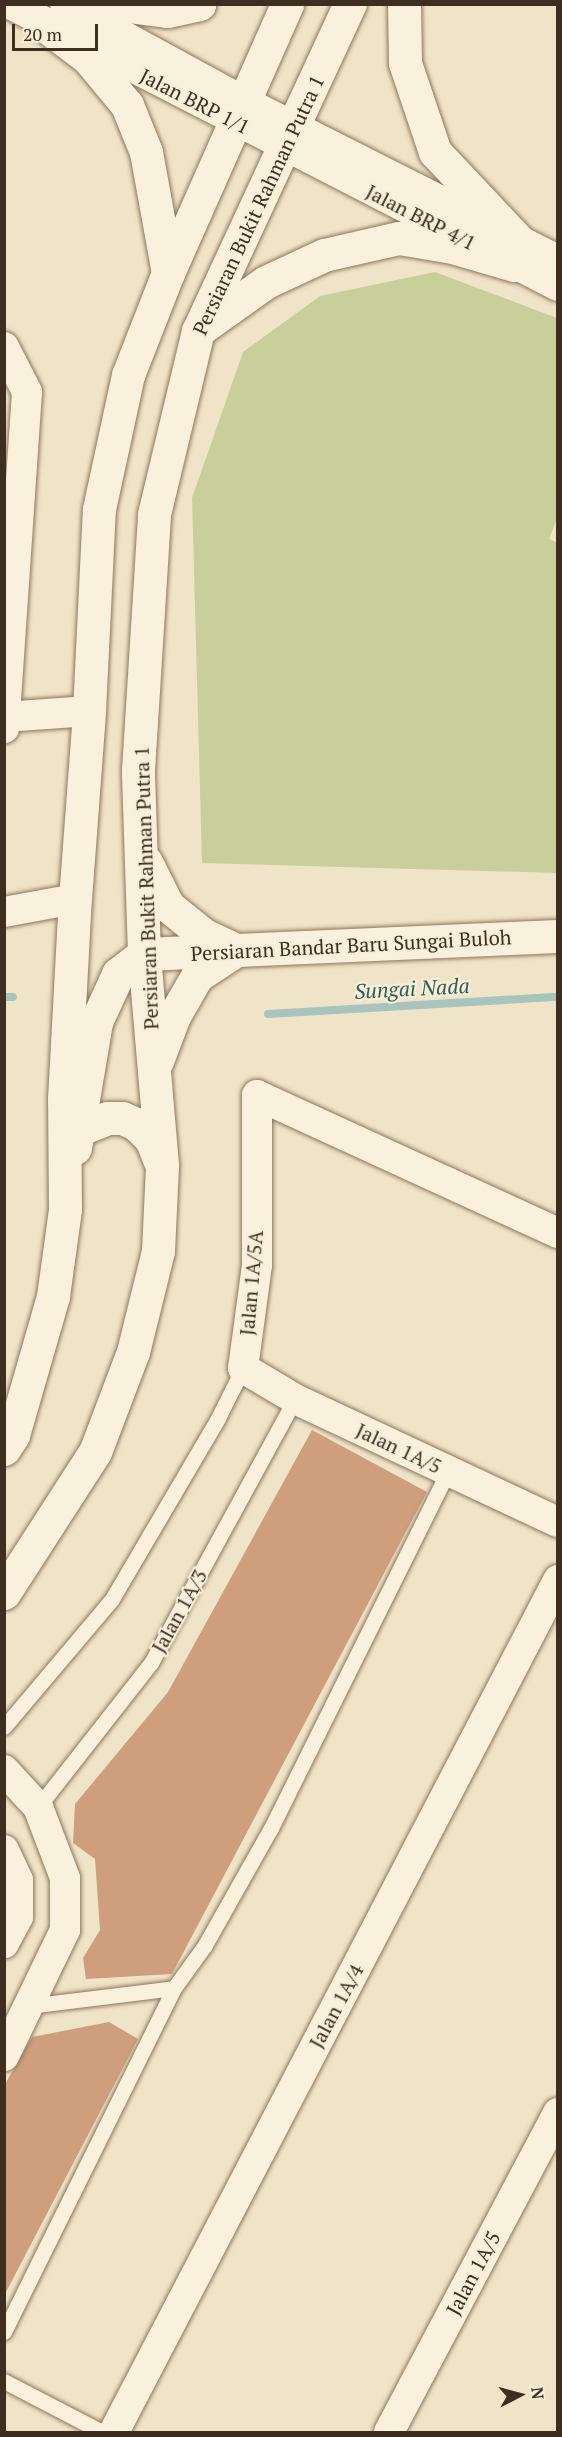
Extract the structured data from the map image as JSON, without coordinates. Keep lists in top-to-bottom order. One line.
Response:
{"streets":{"main road":["Persiaran Bukit Rahman Putra 1","Persiaran Bandar Baru Sungai Buloh"],"street":["Jalan BRP 1/1","Jalan BRP 4/1","Jalan 1A/5A","Jalan 1A/5","Jalan 1A/4"],"lane":["Jalan 1A/3"]},"crossings":[["Jalan BRP 1/1","Persiaran Bukit Rahman Putra 1"],["Jalan BRP 1/1","Jalan BRP 4/1"],["Persiaran Bukit Rahman Putra 1","Jalan BRP 4/1"],["Persiaran Bukit Rahman Putra 1","Persiaran Bandar Baru Sungai Buloh"],["Jalan 1A/5A","Jalan 1A/5"],["Jalan 1A/5","Jalan 1A/3"]],"water":["Sungai Nada"],"scale_bar":"20 m","north":"right"}
